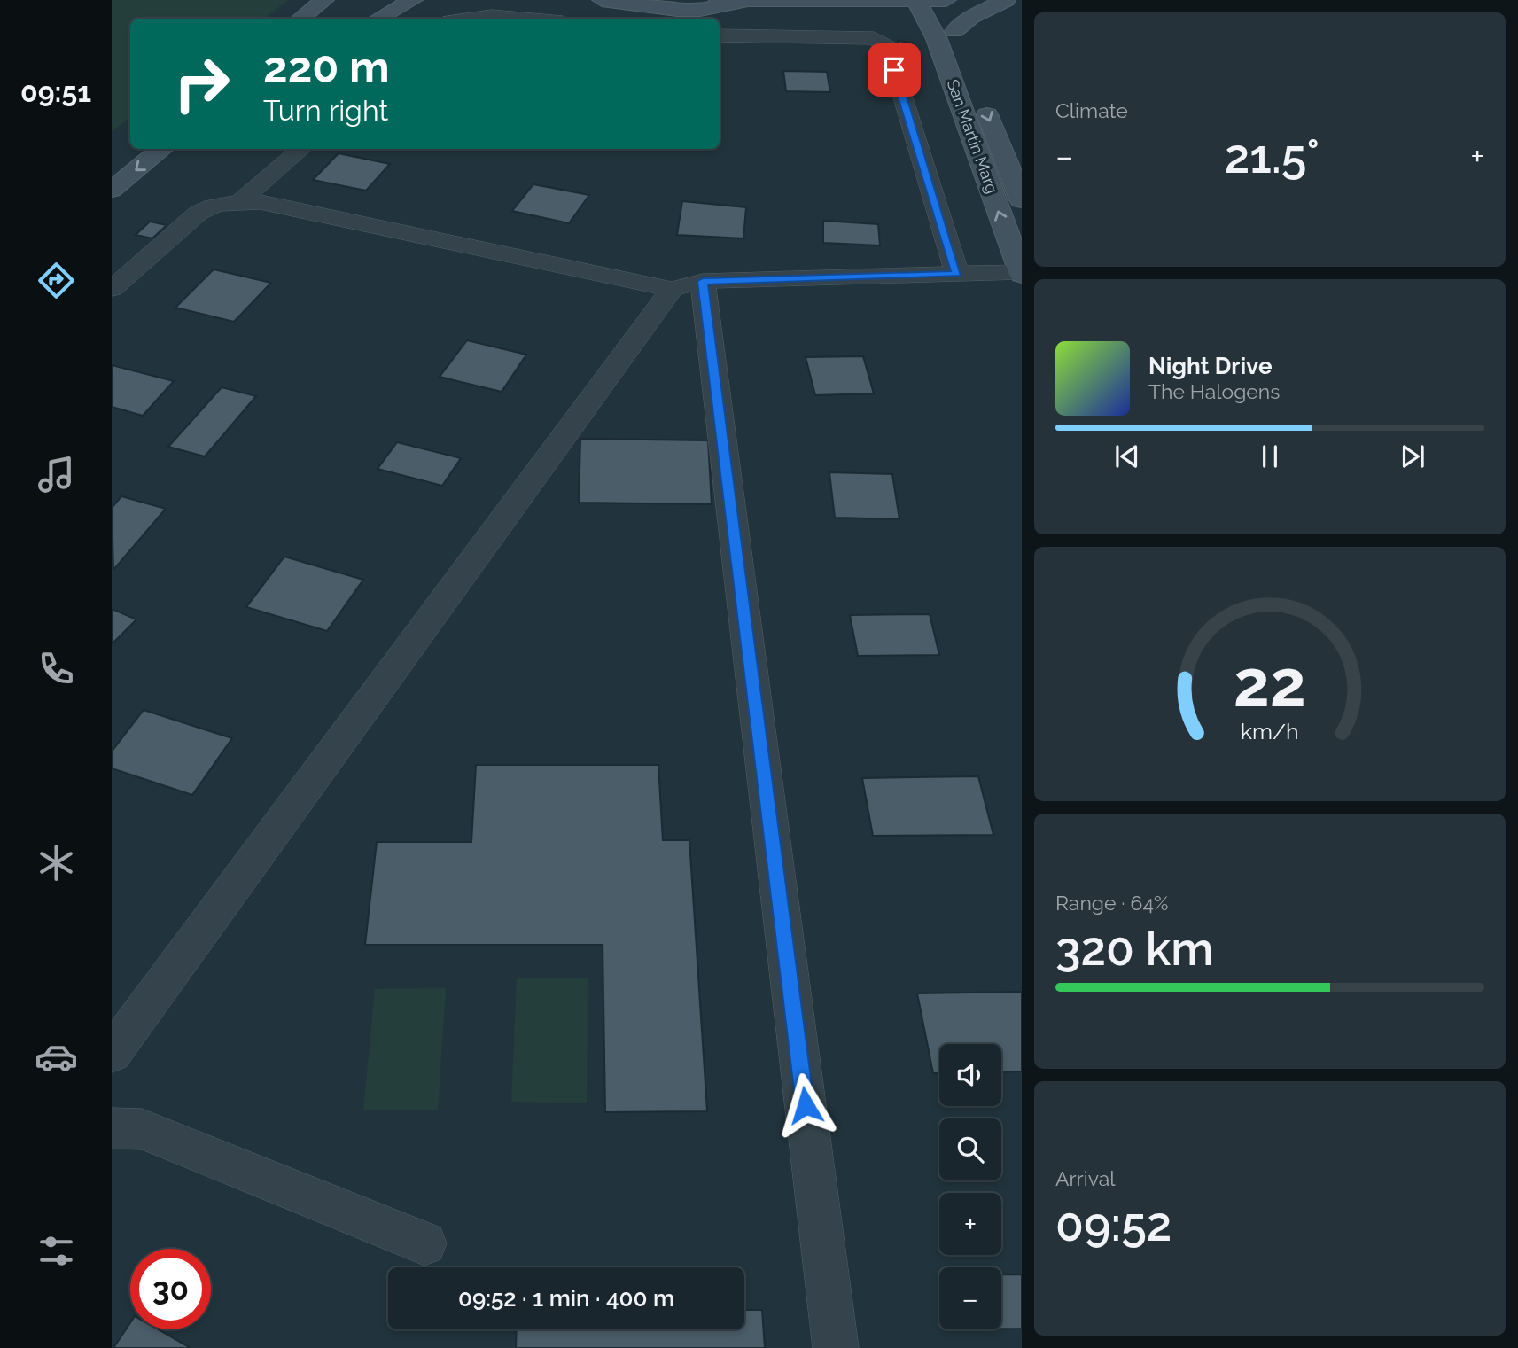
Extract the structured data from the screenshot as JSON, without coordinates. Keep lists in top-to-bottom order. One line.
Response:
{"streets":{"main road":["San Martin Marg"]},"page":{"tabs":"09:51","tile":["Climate",["Range · 64%","320 km"],["Arrival","09:52"]],"turn":["220 m","Turn right"],"heat":["−","21.5°","+"],"song":["Night Drive","The Halogens"],"map_buttons":["+","−"],"limit":"30","trip":"09:52 · 1 min · 400 m","gauge":["22","km/h"]}}
